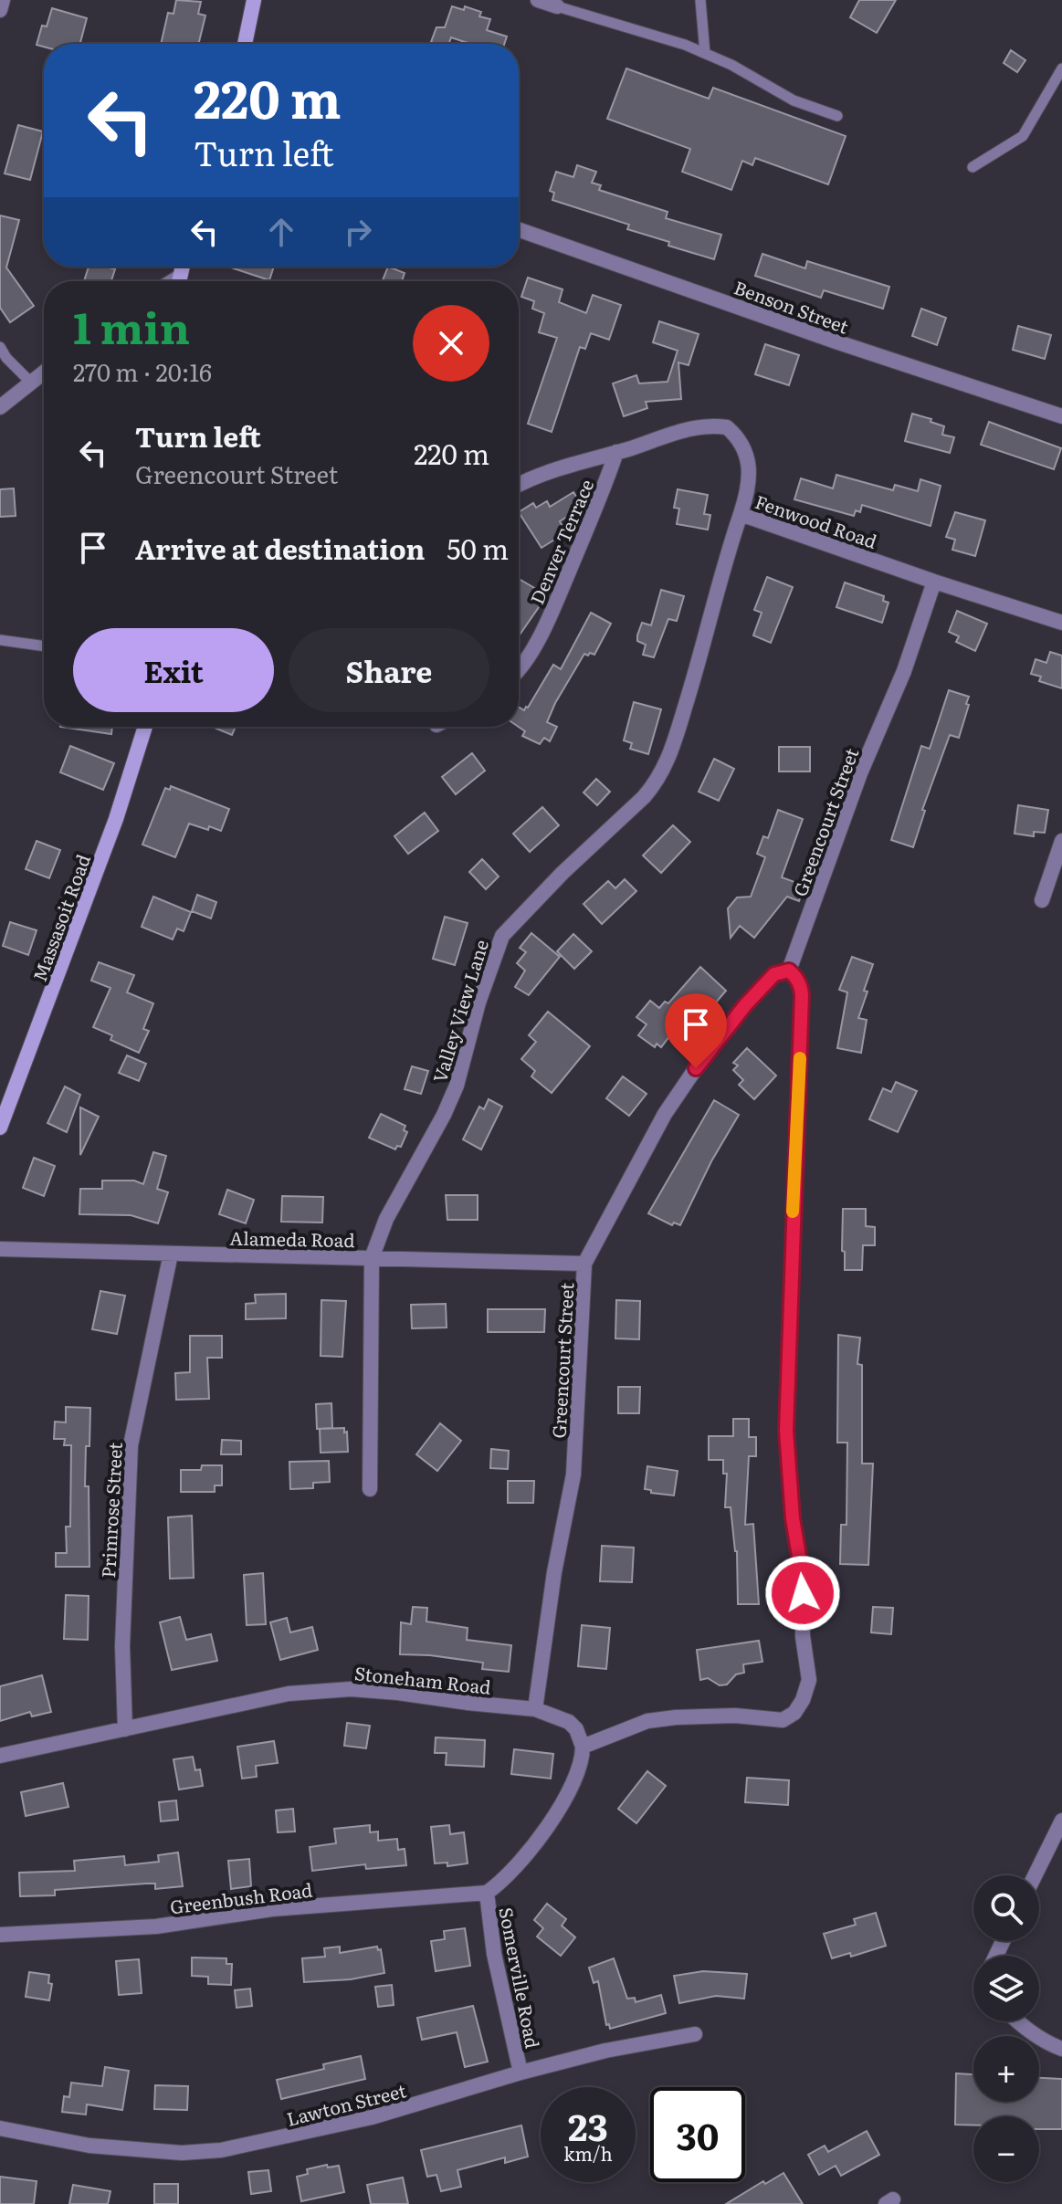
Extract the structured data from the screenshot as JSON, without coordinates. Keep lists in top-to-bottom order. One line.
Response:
{"streets":{"main road":["Massasoit Road"],"street":["Benson Street","Fenwood Road","Denver Terrace","Greencourt Street","Valley View Lane","Alameda Road","Primrose Street","Stoneham Road","Greenbush Road","Somerville Road","Lawton Street"]},"crossings":[["Fenwood Road","Denver Terrace"],["Fenwood Road","Greencourt Street"],["Fenwood Road","Valley View Lane"],["Greencourt Street","Alameda Road"],["Greencourt Street","Stoneham Road"],["Valley View Lane","Alameda Road"],["Alameda Road","Primrose Street"],["Primrose Street","Stoneham Road"],["Stoneham Road","Somerville Road"],["Greenbush Road","Somerville Road"],["Somerville Road","Lawton Street"]],"page":{"turn":["220 m","Turn left"],"heading":["1 min","270 m · 20:16"],"list":[{"name":"Turn left","note":"Greencourt Street","value":"220 m"},{"name":"Arrive at destination","value":"50 m"}],"buttons":["Exit","Share"],"map_buttons":["+","−"],"speed":"23 km/h","limit":"30"}}
